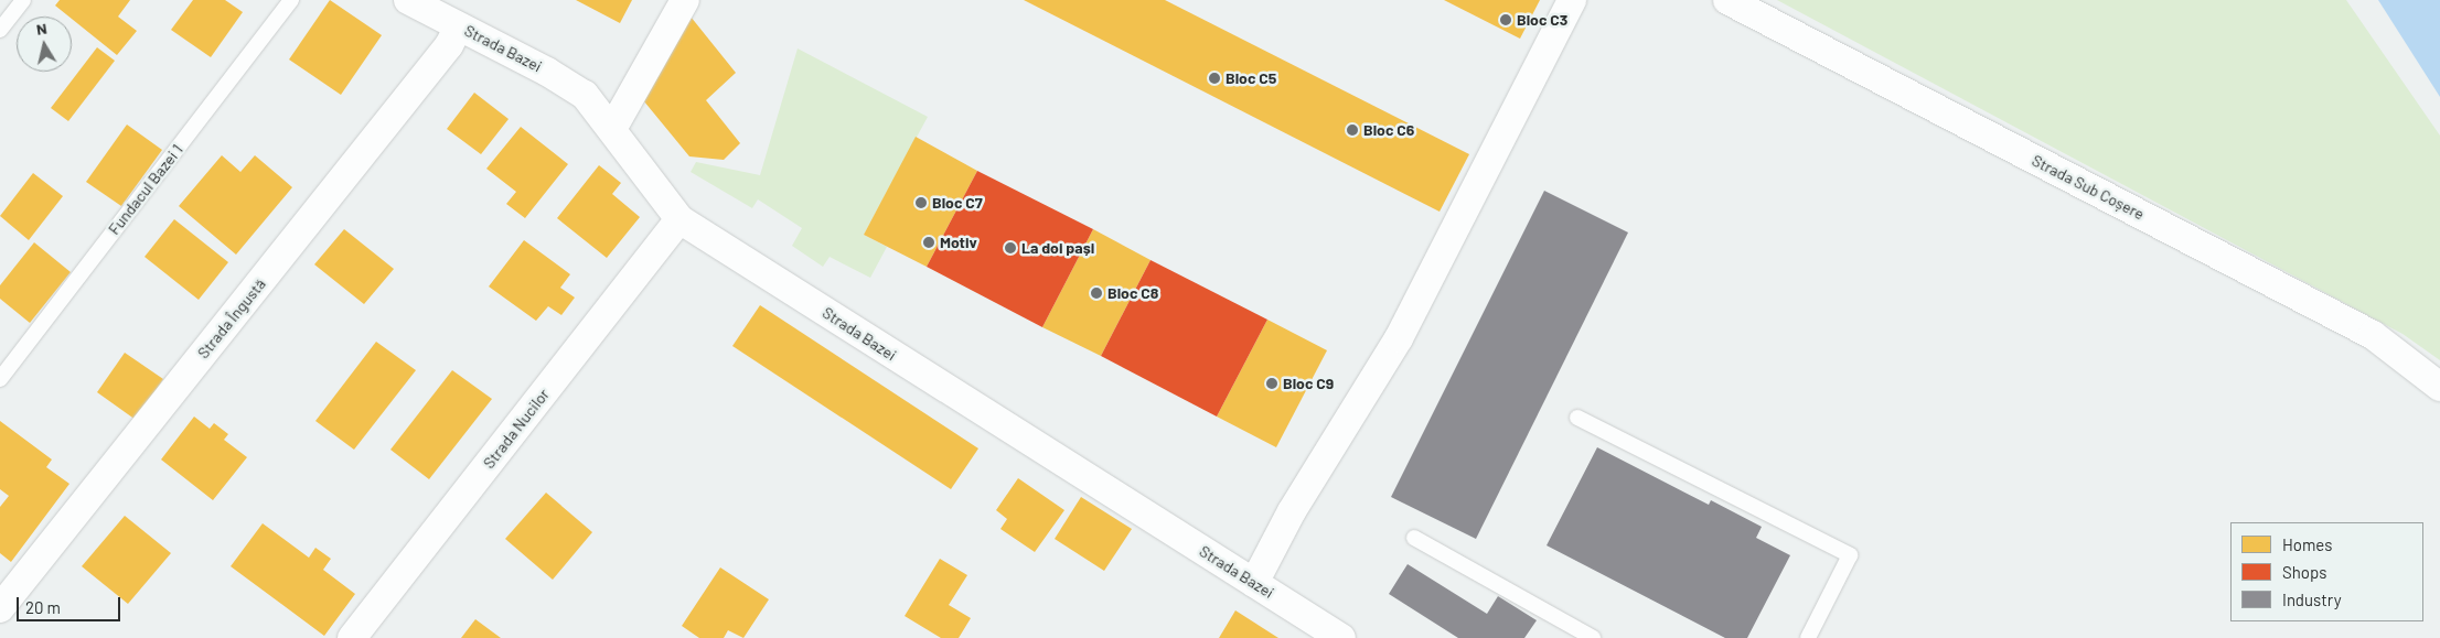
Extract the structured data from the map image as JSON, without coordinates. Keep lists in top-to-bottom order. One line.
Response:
{"streets":{"street":["Strada Bazei","Strada Sub Coșere","Strada Îngustă","Strada Nucilor"],"lane":["Fundacul Bazei 1"]},"crossings":[["Strada Bazei","Strada Îngustă"],["Strada Bazei","Strada Nucilor"]],"places":["Bloc C3","Bloc C5","Bloc C6","Bloc C7","Motiv","La doi pași","Bloc C8","Bloc C9"],"legend":["Homes","Shops","Industry"],"scale_bar":"20 m","north":"top"}
